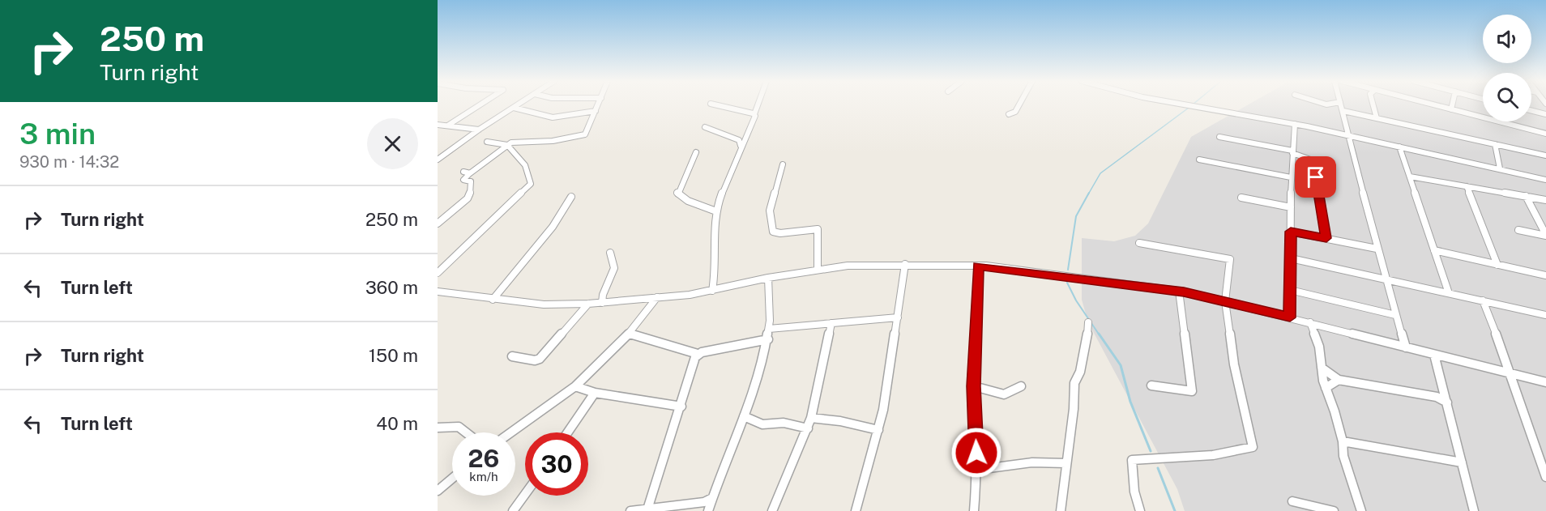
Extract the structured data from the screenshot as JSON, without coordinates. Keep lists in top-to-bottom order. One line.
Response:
{"page":{"turn":["250 m","Turn right"],"heading":["3 min","930 m · 14:32"],"list":[{"name":"Turn right","value":"250 m"},{"name":"Turn left","value":"360 m"},{"name":"Turn right","value":"150 m"},{"name":"Turn left","value":"40 m"}],"speed":"26 km/h","limit":"30"}}
